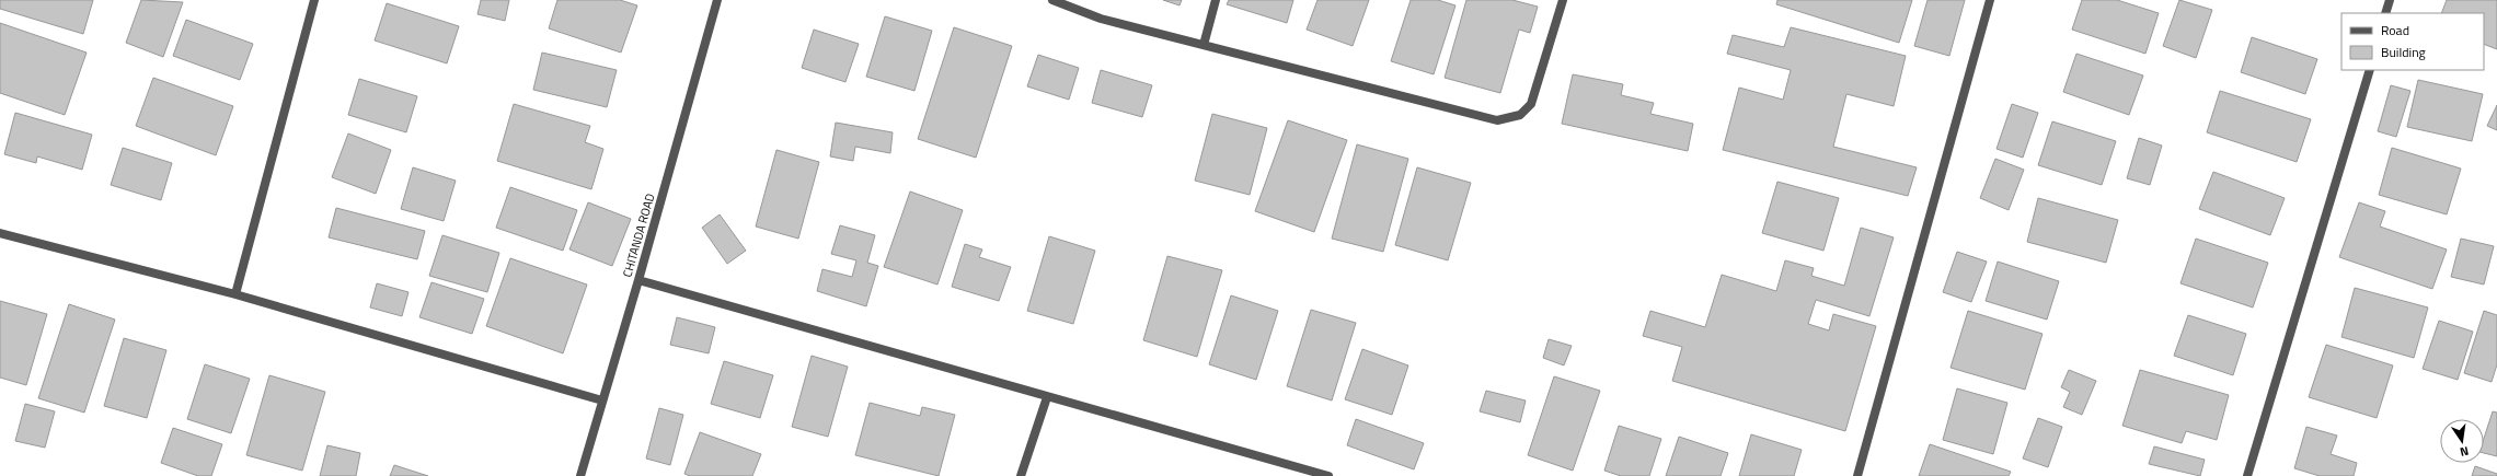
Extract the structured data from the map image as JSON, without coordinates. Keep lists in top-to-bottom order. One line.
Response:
{"streets":{"street":["CHITANDA ROAD"]},"legend":["Road","Building"],"north":"bottom"}
